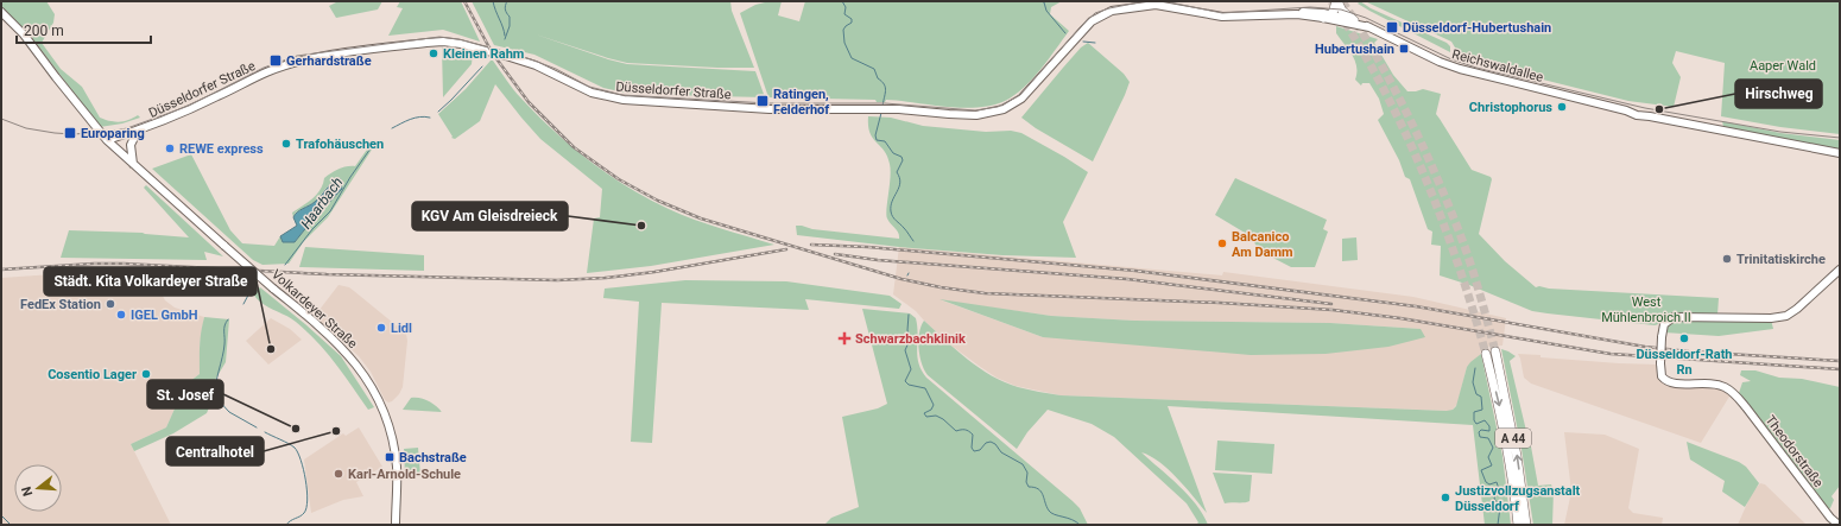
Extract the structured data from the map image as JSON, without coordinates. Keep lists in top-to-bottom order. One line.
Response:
{"streets":{"highway":["A 44"],"main road":["Reichswaldallee","Düsseldorfer Straße","Volkardeyer Straße","Theodorstraße"]},"crossings":[["Reichswaldallee","Düsseldorfer Straße"],["Düsseldorfer Straße","Volkardeyer Straße"]],"water":["Haarbach"],"parks":["Aaper Wald","West Mühlenbroich II"],"places":{"transit":["Düsseldorf-Hubertushain","Hubertushain","Gerhardstraße","Ratingen, Felderhof","Europaring","Bachstraße"],"other":["Kleinen Rahm","Christophorus","Hirschweg","Trafohäuschen","REWE express","KGV Am Gleisdreieck","Balcanico Am Damm","Trinitatiskirche","FedEx Station","IGEL GmbH","Lidl","Düsseldorf-Rath Rn","Städt. Kita Volkardeyer Straße","Cosentio Lager","St. Josef","Centralhotel","Karl-Arnold-Schule","Justizvollzugsanstalt Düsseldorf"],"health":["Schwarzbachklinik"]},"scale_bar":"200 m","north":"left"}
